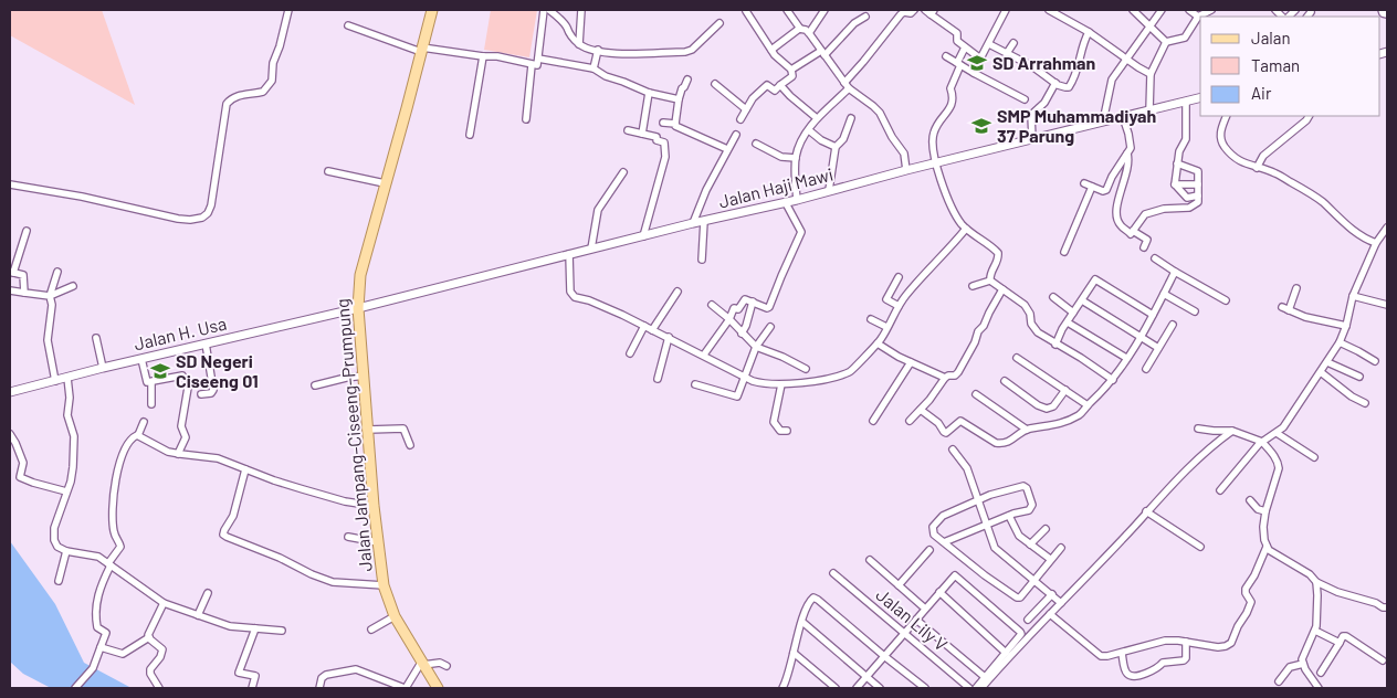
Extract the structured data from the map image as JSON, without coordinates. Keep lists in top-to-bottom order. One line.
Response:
{"streets":{"main road":["Jalan Jampang–Ciseeng–Prumpung"],"street":["Jalan Haji Mawi","Jalan H. Usa","Jalan Lily V"]},"crossings":[["Jalan Haji Mawi","Jalan H. Usa"],["Jalan Haji Mawi","Jalan Jampang–Ciseeng–Prumpung"],["Jalan H. Usa","Jalan Jampang–Ciseeng–Prumpung"]],"places":{"school or university":["SD Arrahman","SMP Muhammadiyah 37 Parung","SD Negeri Ciseeng 01"]},"legend":["Jalan","Taman","Air"]}
